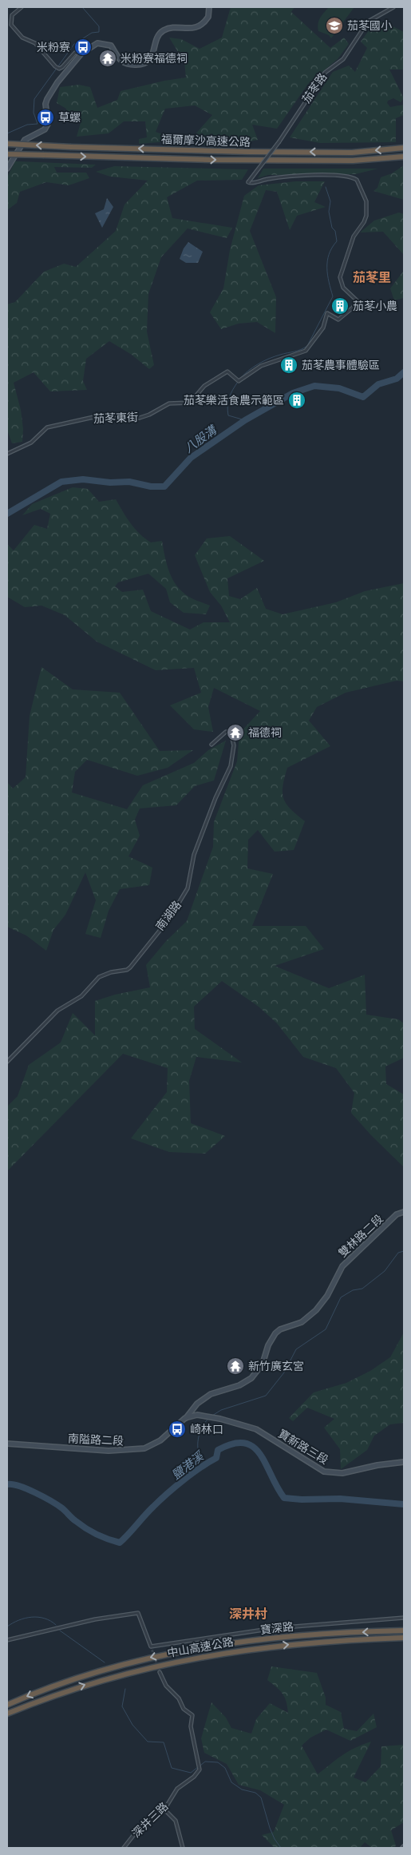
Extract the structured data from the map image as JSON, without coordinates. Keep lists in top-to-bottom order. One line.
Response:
{"streets":{"highway":["福爾摩沙高速公路","中山高速公路"],"street":["茄苳路","茄苳東街","南湖路","雙林路二段","南隘路二段","寶新路三段","寶深路","深井三路"]},"crossings":[["茄苳路","茄苳東街"],["雙林路二段","南隘路二段"],["雙林路二段","寶新路三段"],["南隘路二段","寶新路三段"]],"districts":["茄苳里","深井村"],"water":["八股溝","鹽港溪"],"places":{"school or university":["茄苳國小"],"bus stop":["米粉寮","草螺","崎林口"],"temple":["米粉寮福德祠","福德祠","新竹廣玄宮"],"building":["茄苳小農","茄苳農事體驗區","茄苳樂活食農示範區"]}}
